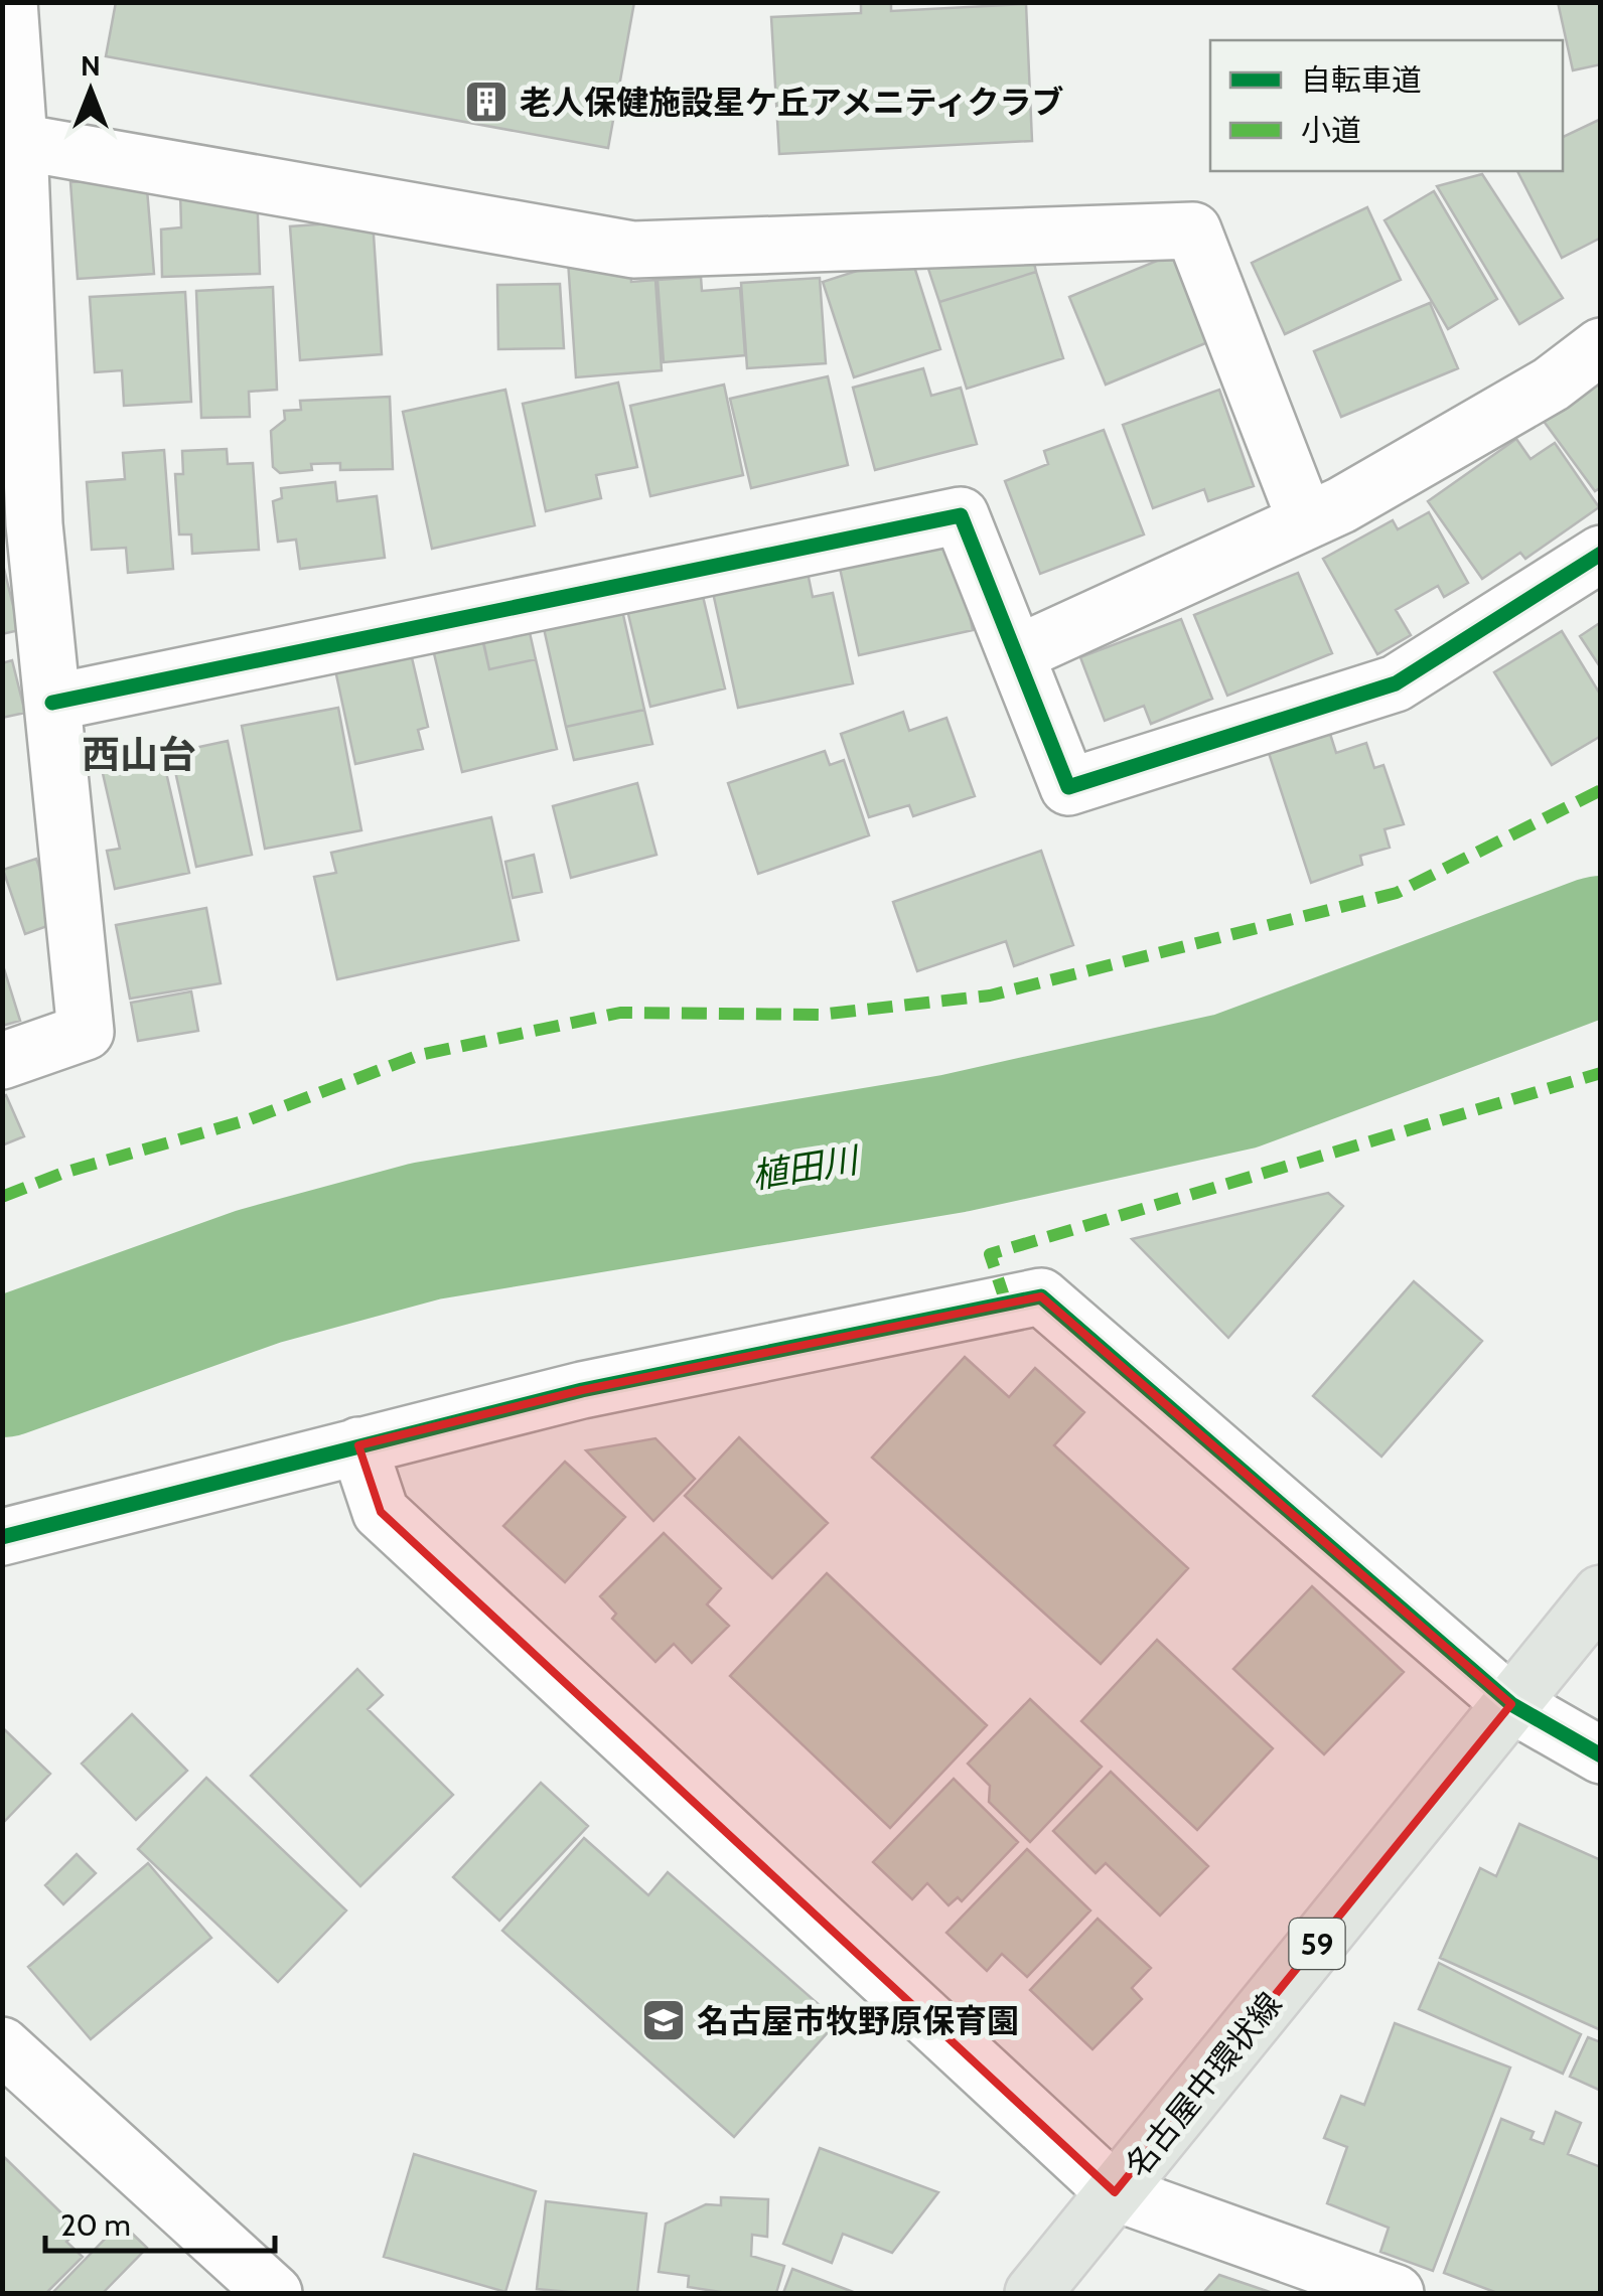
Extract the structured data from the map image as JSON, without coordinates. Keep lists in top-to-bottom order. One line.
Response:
{"streets":{"main road":["59","名古屋中環状線"]},"districts":["西山台"],"water":["植田川"],"places":{"building":["老人保健施設星ケ丘アメニティクラブ"],"school or university":["名古屋市牧野原保育園"]},"legend":["自転車道","小道"],"scale_bar":"20 m","north":"top"}
